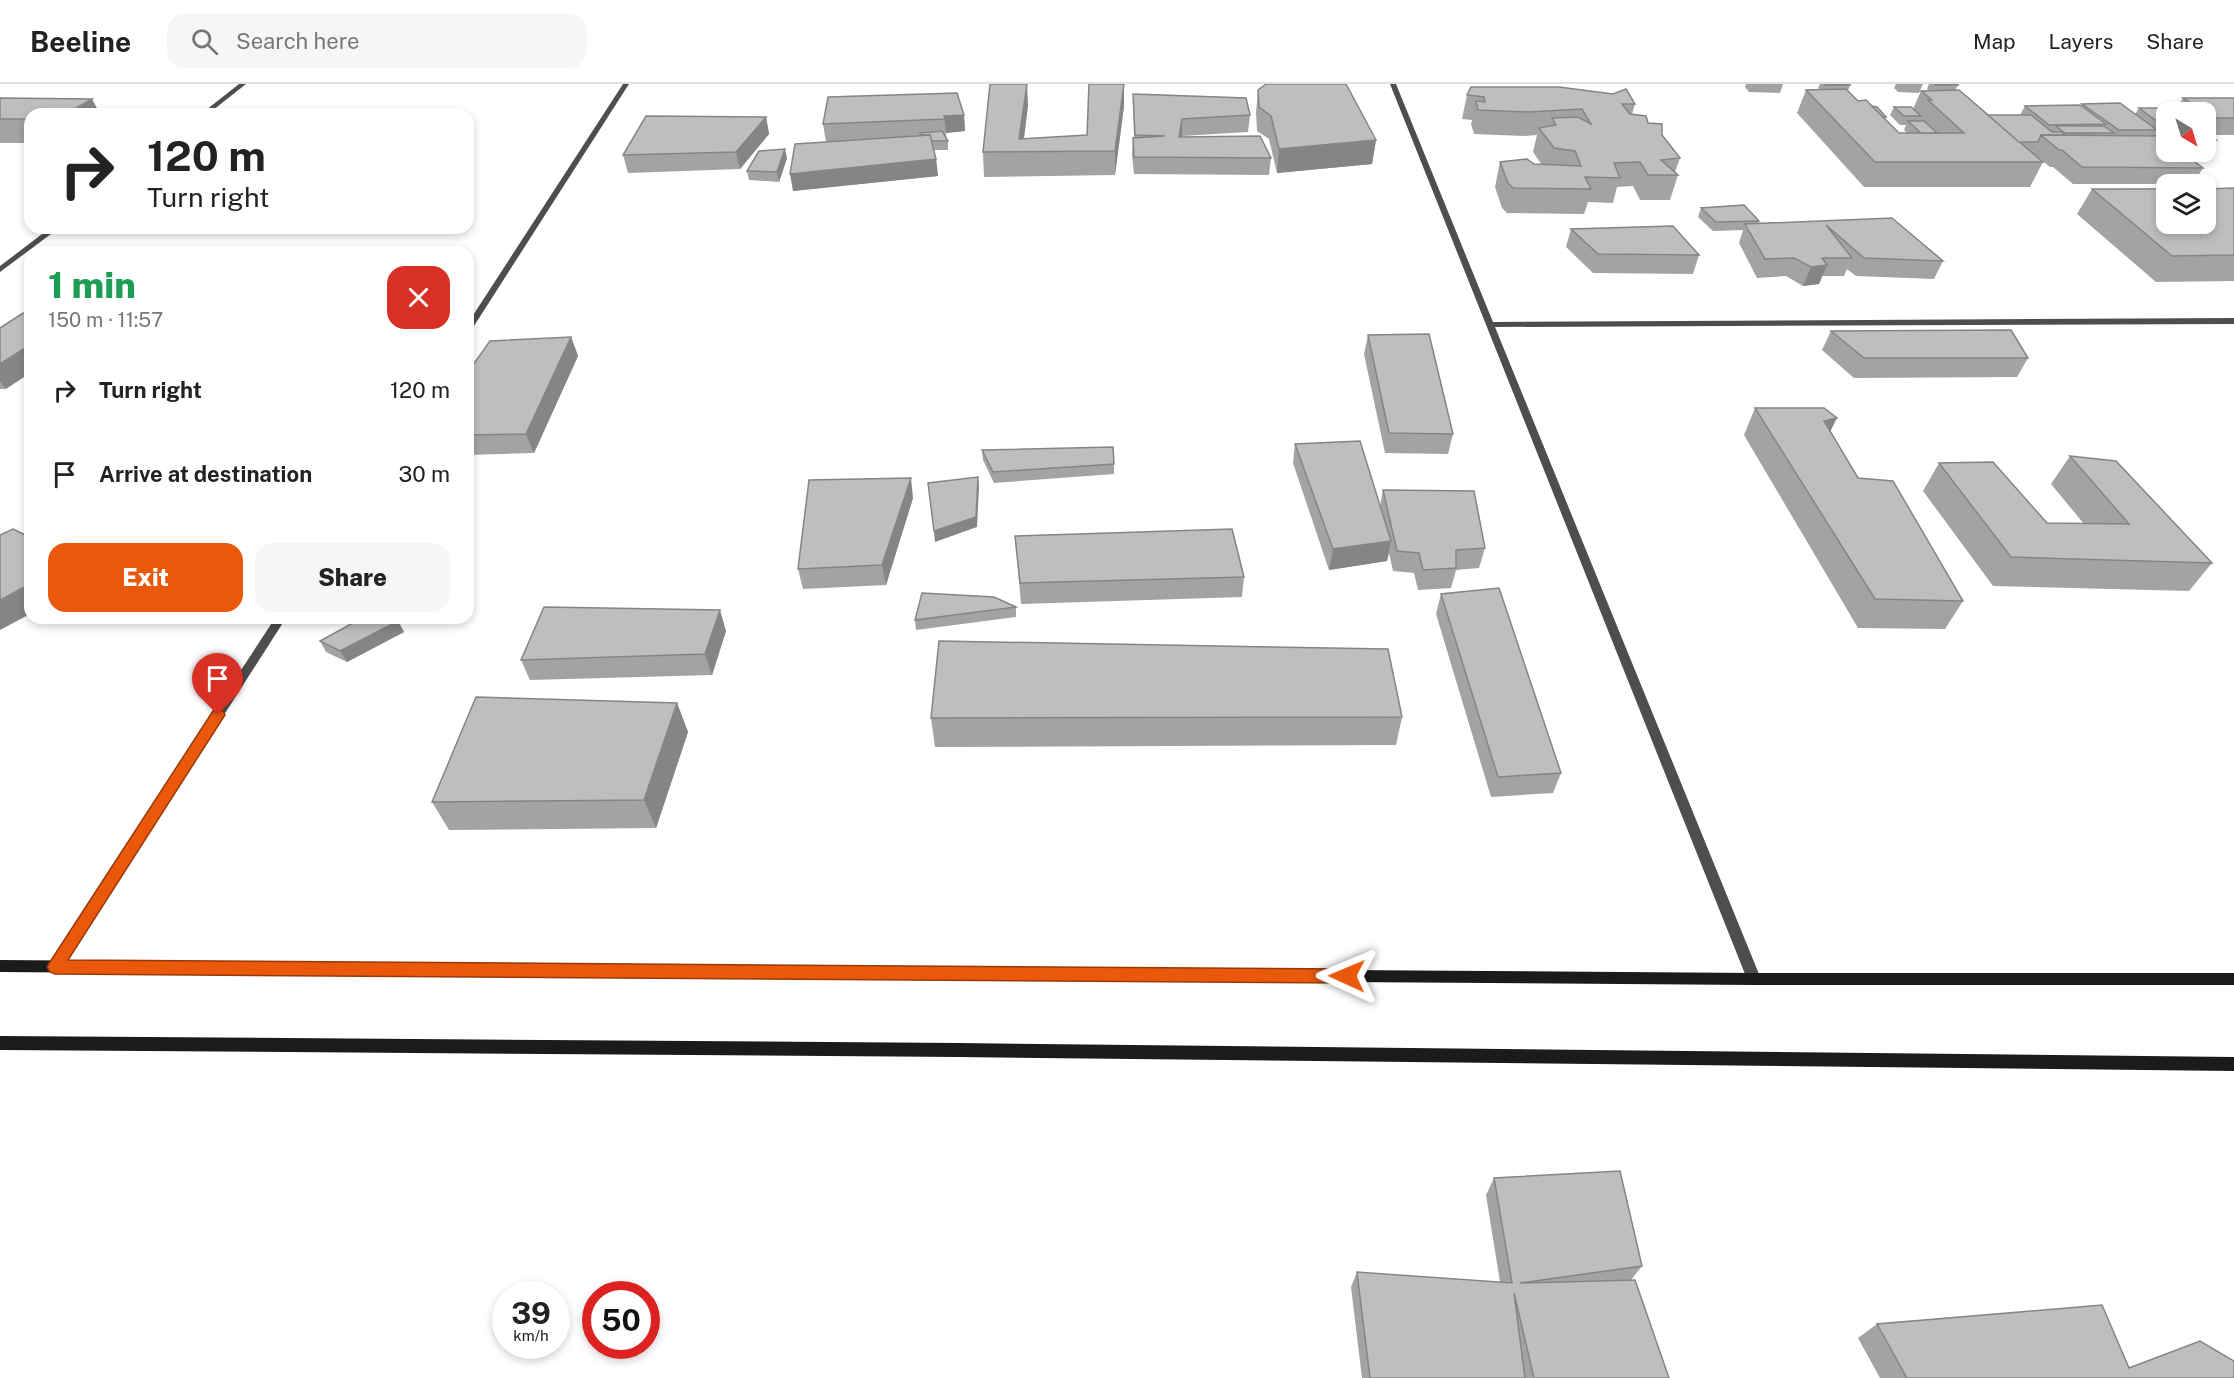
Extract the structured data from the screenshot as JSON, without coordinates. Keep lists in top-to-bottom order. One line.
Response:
{"north":"bottom right","page":{"header":"Beeline","search":"Search here","nav":["Map","Layers","Share"],"turn":["120 m","Turn right"],"heading":["1 min","150 m · 11:57"],"list":[{"name":"Turn right","value":"120 m"},{"name":"Arrive at destination","value":"30 m"}],"buttons":["Exit","Share"],"speed":"39 km/h","limit":"50"}}
